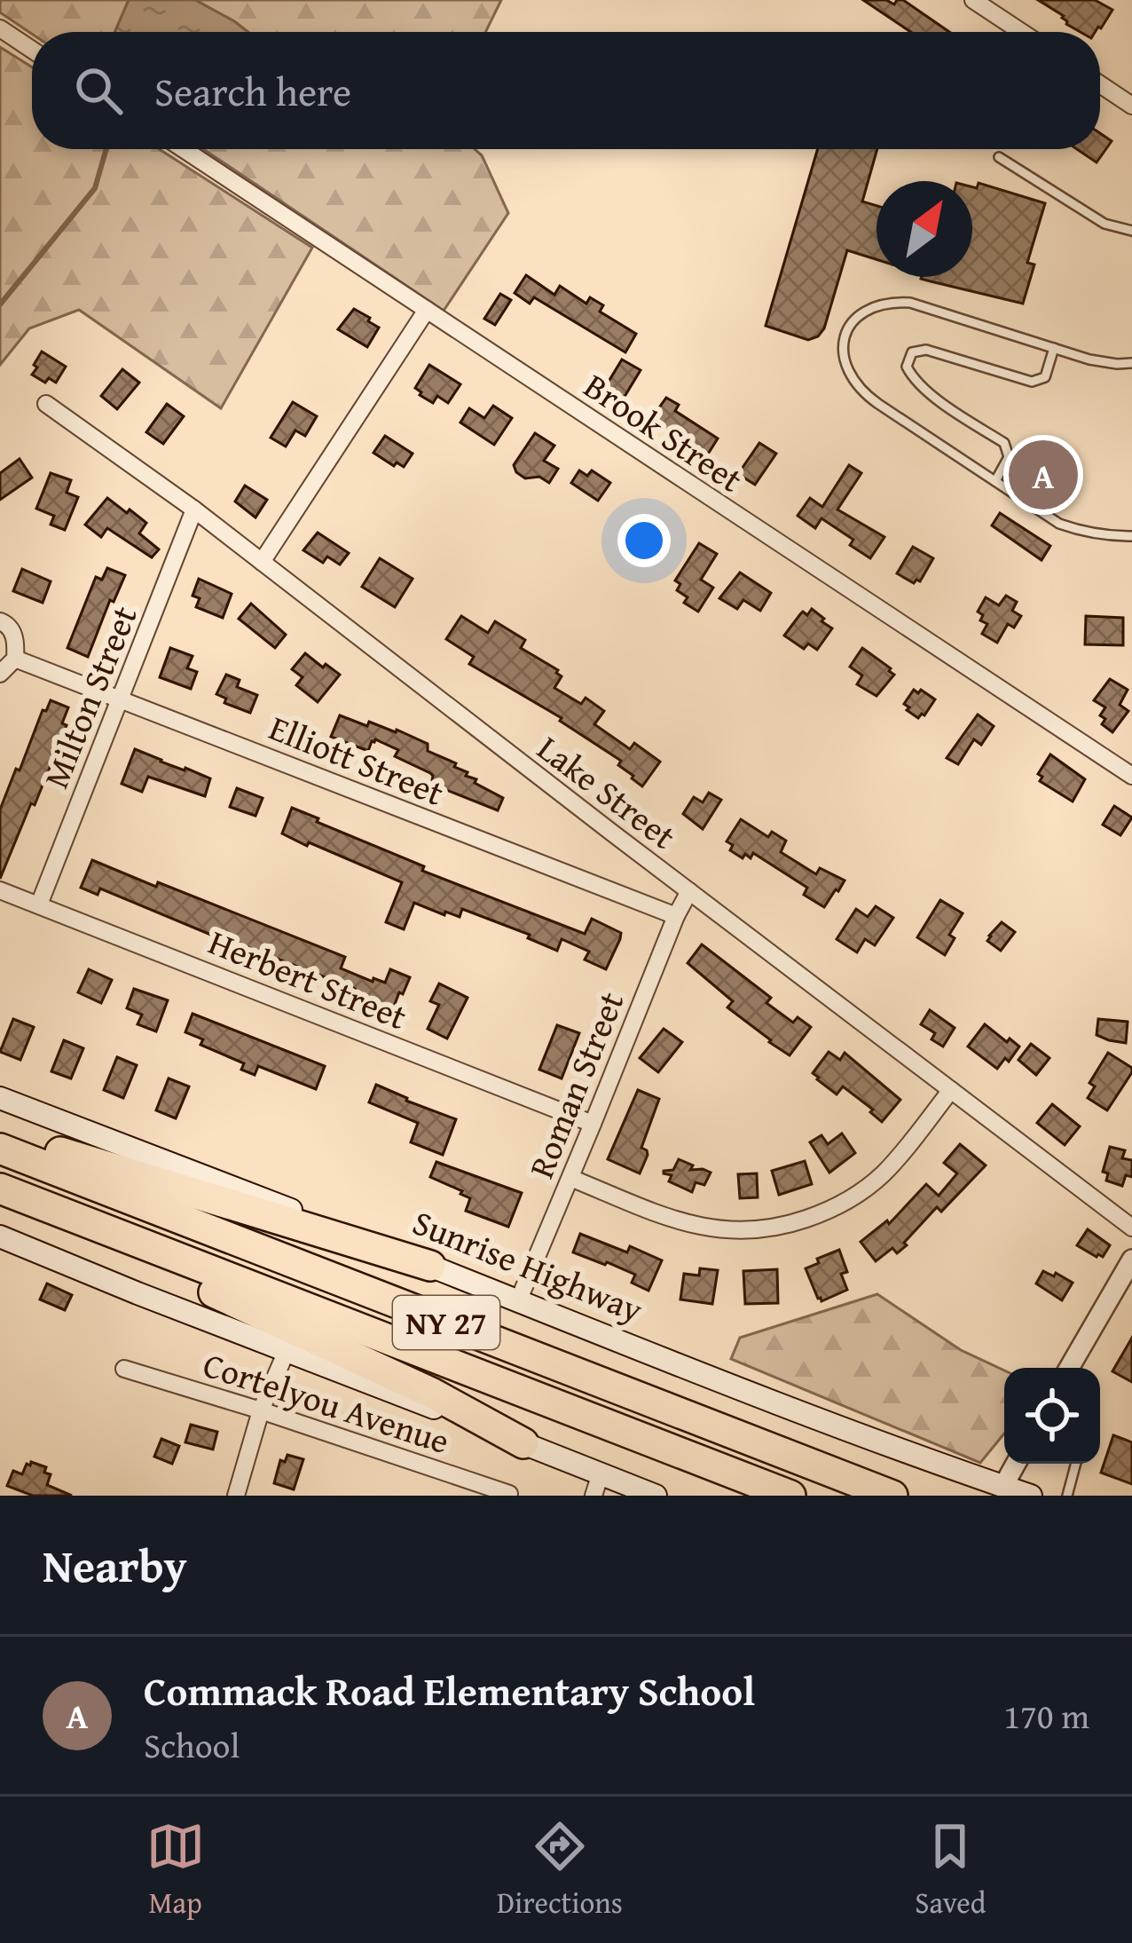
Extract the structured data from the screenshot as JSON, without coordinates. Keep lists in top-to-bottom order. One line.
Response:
{"streets":{"highway":["NY 27"],"main road":["Sunrise Highway"],"street":["Brook Street","Milton Street","Elliott Street","Lake Street","Herbert Street","Roman Street","Cortelyou Avenue"]},"crossings":[["Milton Street","Elliott Street"],["Milton Street","Lake Street"],["Milton Street","Herbert Street"],["Elliott Street","Roman Street"],["Lake Street","Roman Street"],["Herbert Street","Roman Street"],["Roman Street","Sunrise Highway"]],"north":"top right","page":{"search":"Search here","pins":"A","heading":"Nearby","list":[{"mark":"A","name":"Commack Road Elementary School","note":"School","value":"170 m"}],"nav":["Map","Directions","Saved"]}}
